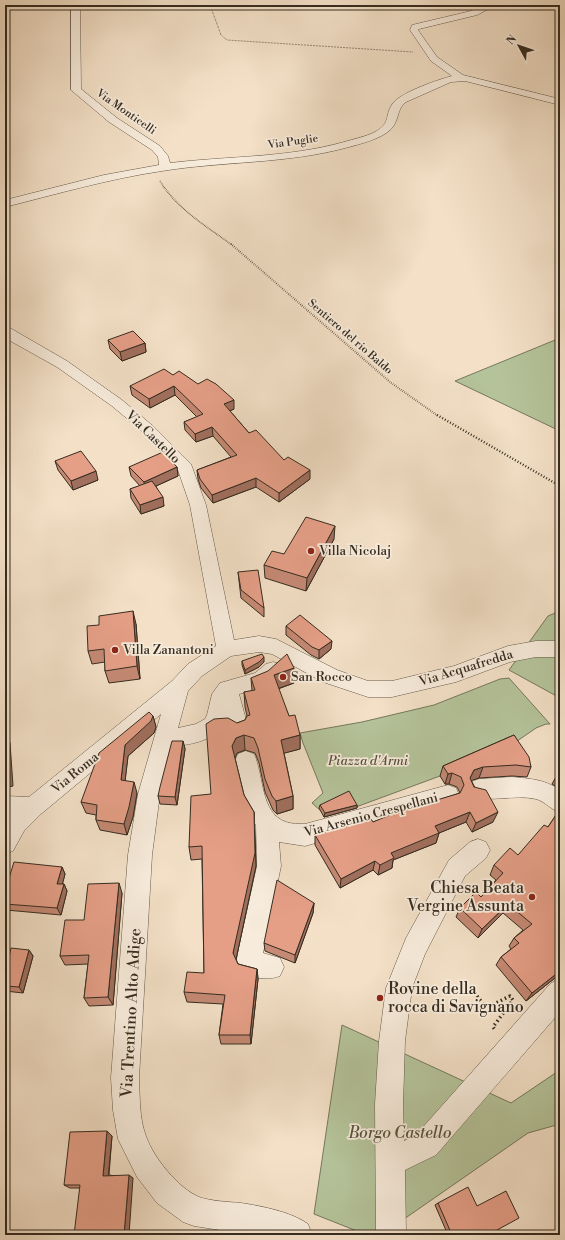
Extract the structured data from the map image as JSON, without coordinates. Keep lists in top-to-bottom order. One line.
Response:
{"streets":{"street":["Via Monticelli","Via Puglie","Via Castello","Via Acquafredda","Via Roma","Via Arsenio Crespellani","Via Trentino Alto Adige"],"path":["Sentiero del rio Baldo"]},"crossings":[["Via Monticelli","Via Puglie"],["Via Monticelli","Sentiero del rio Baldo"],["Via Puglie","Sentiero del rio Baldo"],["Via Castello","Via Acquafredda"],["Via Castello","Via Roma"],["Via Acquafredda","Via Roma"],["Via Roma","Via Trentino Alto Adige"]],"parks":["Piazza d'Armi","Borgo Castello"],"places":["Villa Nicolaj","Villa Zanantoni","San Rocco","Chiesa Beata Vergine Assunta","Rovine della rocca di Savignano"],"north":"top left"}
